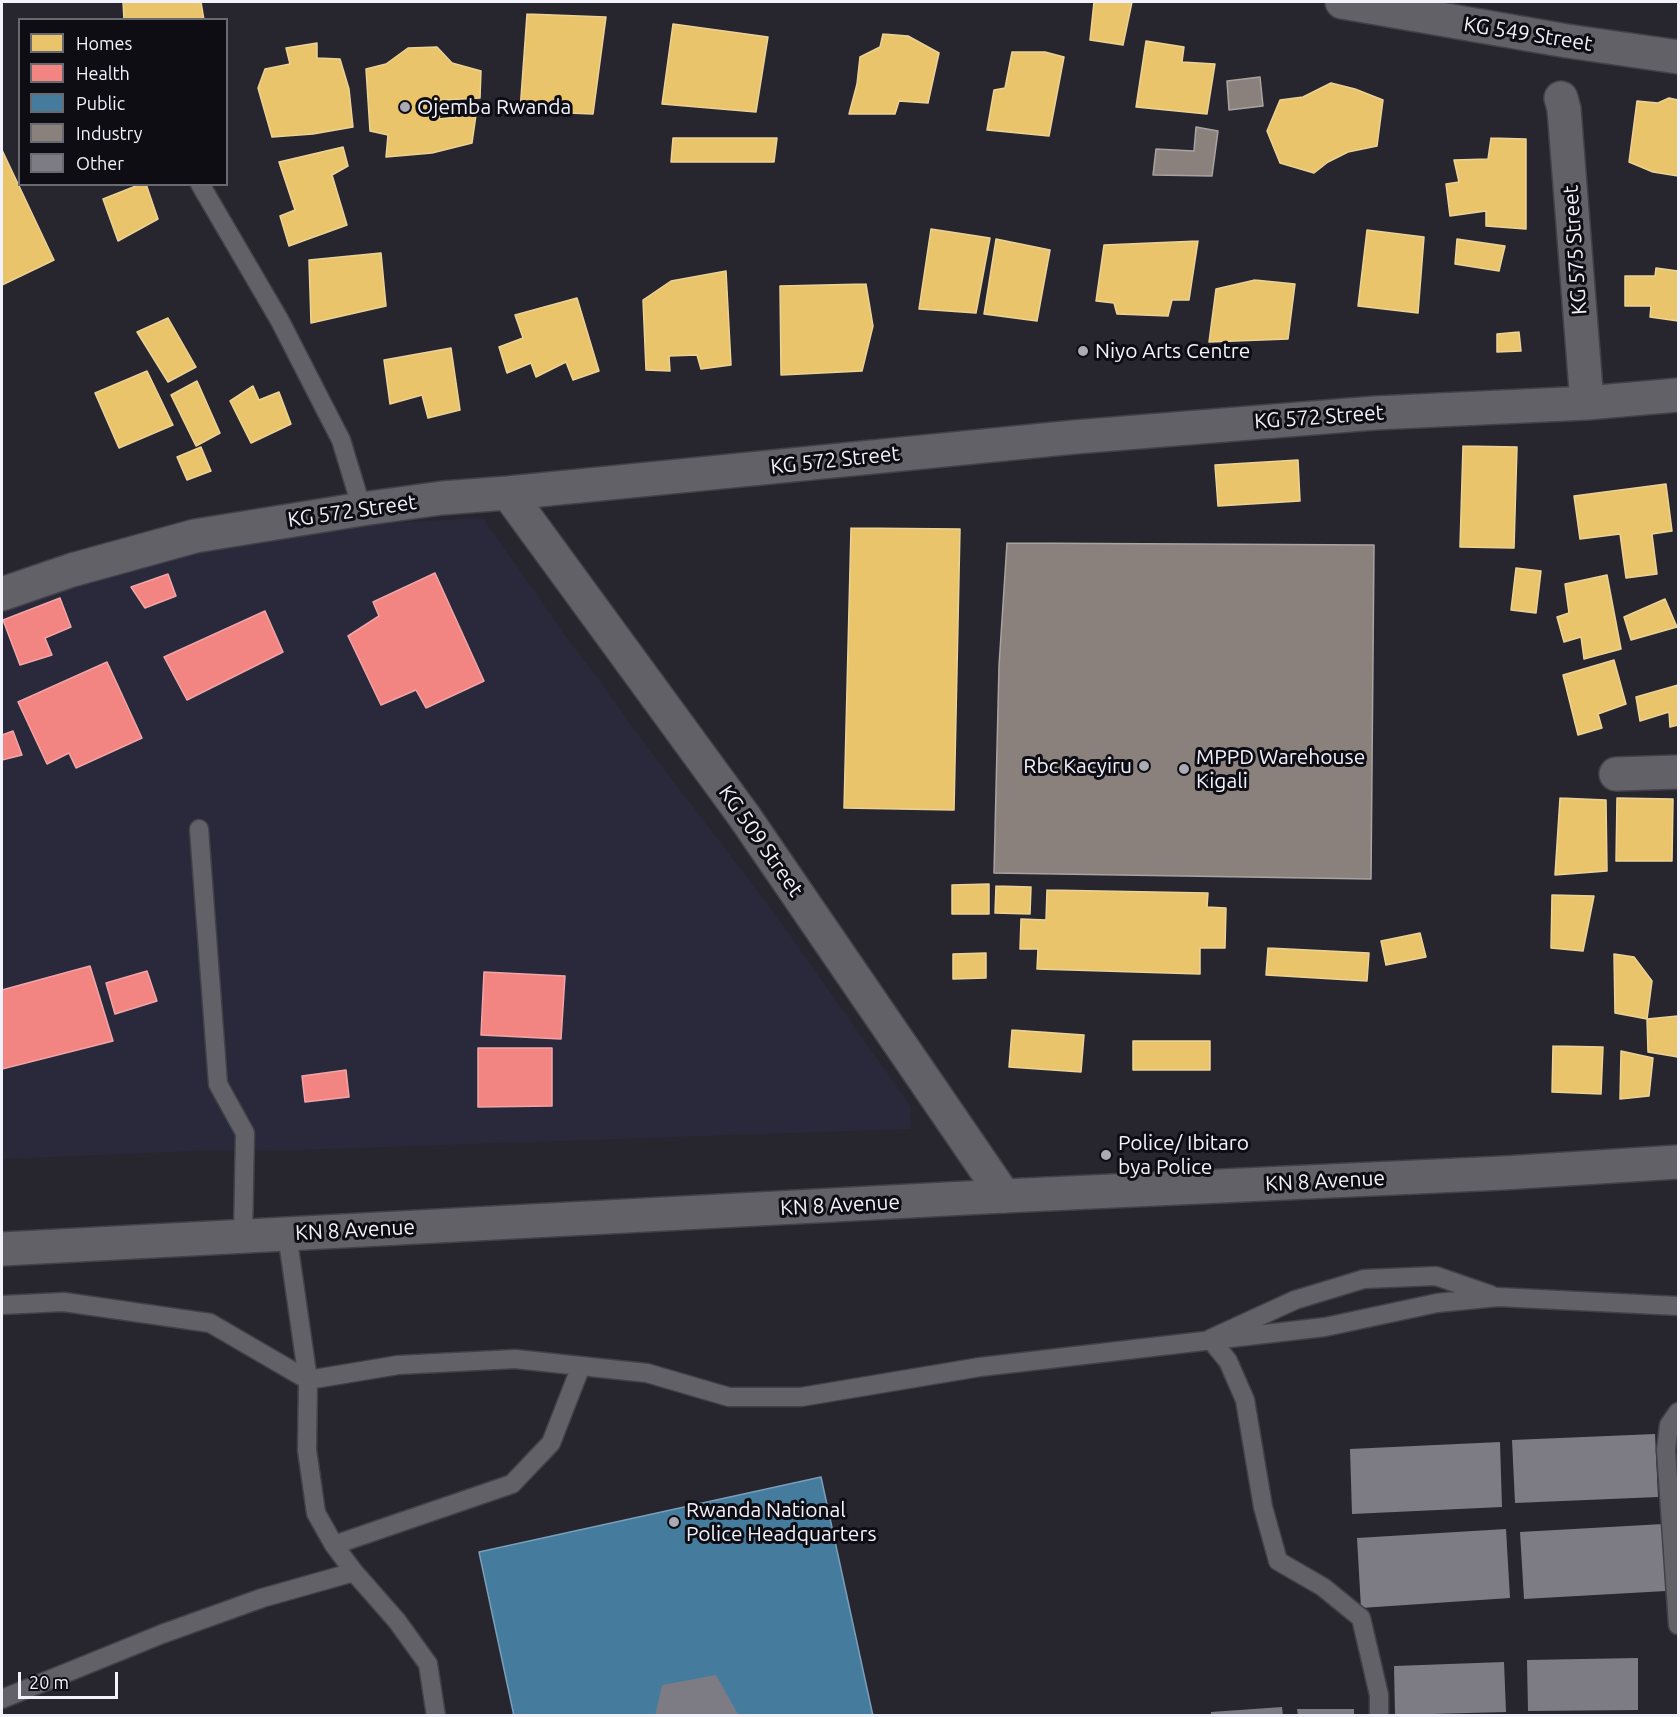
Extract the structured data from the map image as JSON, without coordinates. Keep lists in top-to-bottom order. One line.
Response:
{"streets":{"street":["KG 549 Street","KG 575 Street","KG 572 Street","KG 509 Street","KN 8 Avenue"]},"crossings":[["KG 575 Street","KG 572 Street"],["KG 572 Street","KG 509 Street"],["KG 509 Street","KN 8 Avenue"]],"places":["Ojemba Rwanda","Niyo Arts Centre","Rbc Kacyiru","MPPD Warehouse Kigali","Police/ Ibitaro bya Police","Rwanda National Police Headquarters"],"legend":["Homes","Health","Public","Industry","Other"],"scale_bar":"20 m"}
